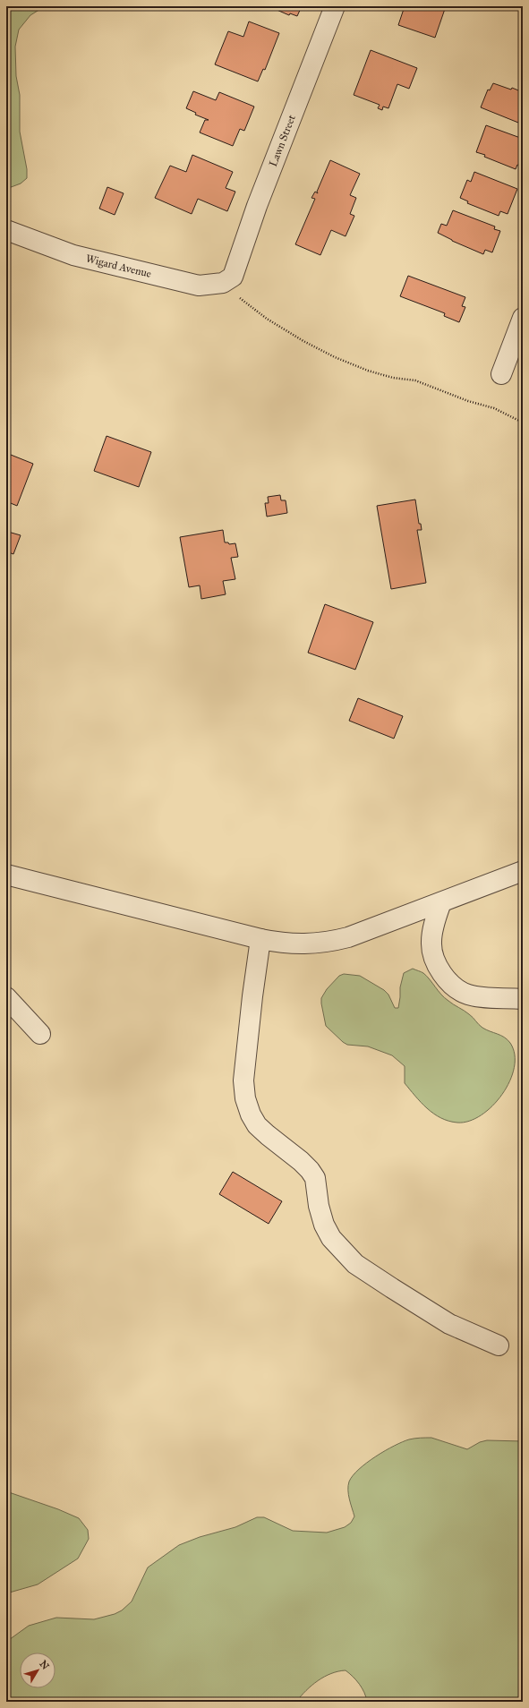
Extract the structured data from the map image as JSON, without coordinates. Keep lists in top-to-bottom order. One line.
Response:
{"streets":{"street":["Lawn Street","Wigard Avenue"]},"crossings":[["Lawn Street","Wigard Avenue"]],"north":"top right"}
